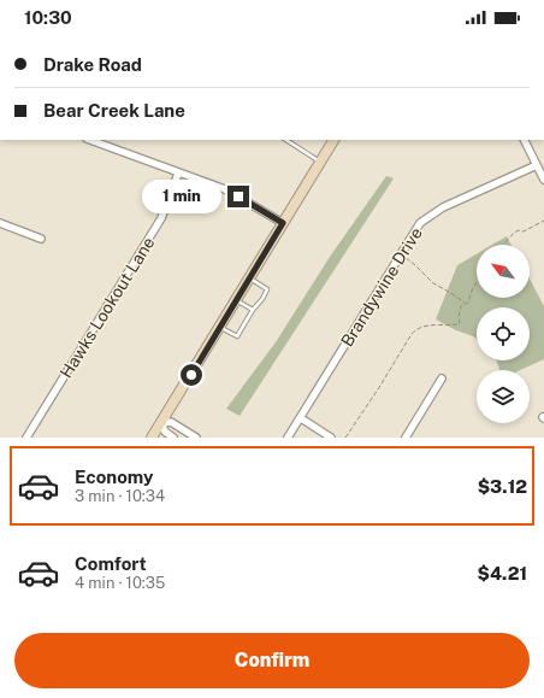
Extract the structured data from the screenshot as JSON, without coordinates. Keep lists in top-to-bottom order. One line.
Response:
{"streets":{"street":["Brandywine Drive","Hawks Lookout Lane"]},"north":"top left","page":{"status":"10:30","banner":["Drake Road","Bear Creek Lane"],"bubble":"1 min","list":[{"name":"Economy","note":"3 min · 10:34","value":"$3.12"},{"name":"Comfort","note":"4 min · 10:35","value":"$4.21"}],"buttons":"Confirm"}}
